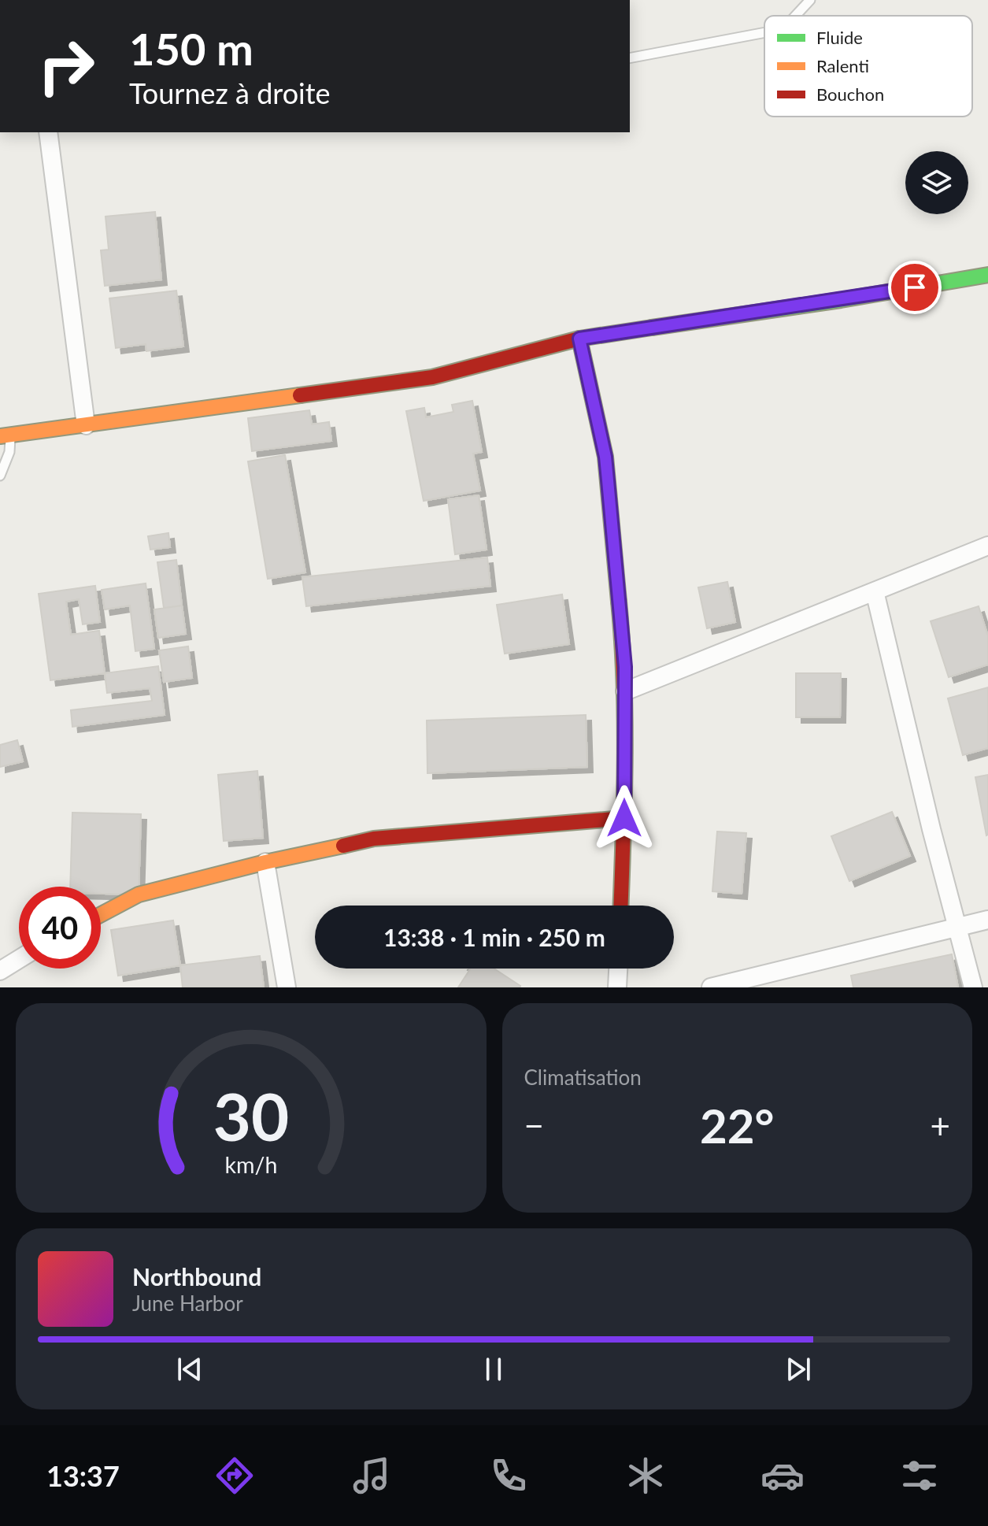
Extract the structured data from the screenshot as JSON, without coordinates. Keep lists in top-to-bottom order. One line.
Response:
{"legend":["Fluide","Ralenti","Bouchon"],"page":{"turn":["150 m","Tournez à droite"],"limit":"40","trip":"13:38 · 1 min · 250 m","tile":"Climatisation","heat":["−","22°","+"],"song":["Northbound","June Harbor"],"tabs":"13:37","gauge":["30","km/h"]}}
